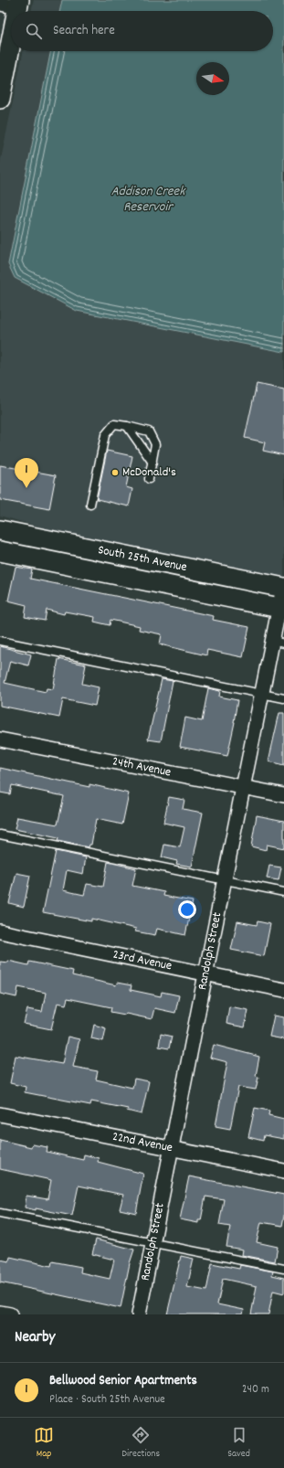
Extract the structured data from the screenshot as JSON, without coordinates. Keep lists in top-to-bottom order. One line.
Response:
{"streets":{"main road":["South 25th Avenue"],"street":["24th Avenue","Randolph Street","23rd Avenue","22nd Avenue"]},"crossings":[["South 25th Avenue","Randolph Street"],["24th Avenue","Randolph Street"],["Randolph Street","23rd Avenue"],["Randolph Street","22nd Avenue"]],"water":["Addison Creek Reservoir"],"places":["McDonald's"],"north":"right","page":{"search":"Search here","pins":"1","heading":"Nearby","list":[{"mark":"1","name":"Bellwood Senior Apartments","note":"Place · South 25th Avenue","value":"240 m"}],"nav":["Map","Directions","Saved"]}}
